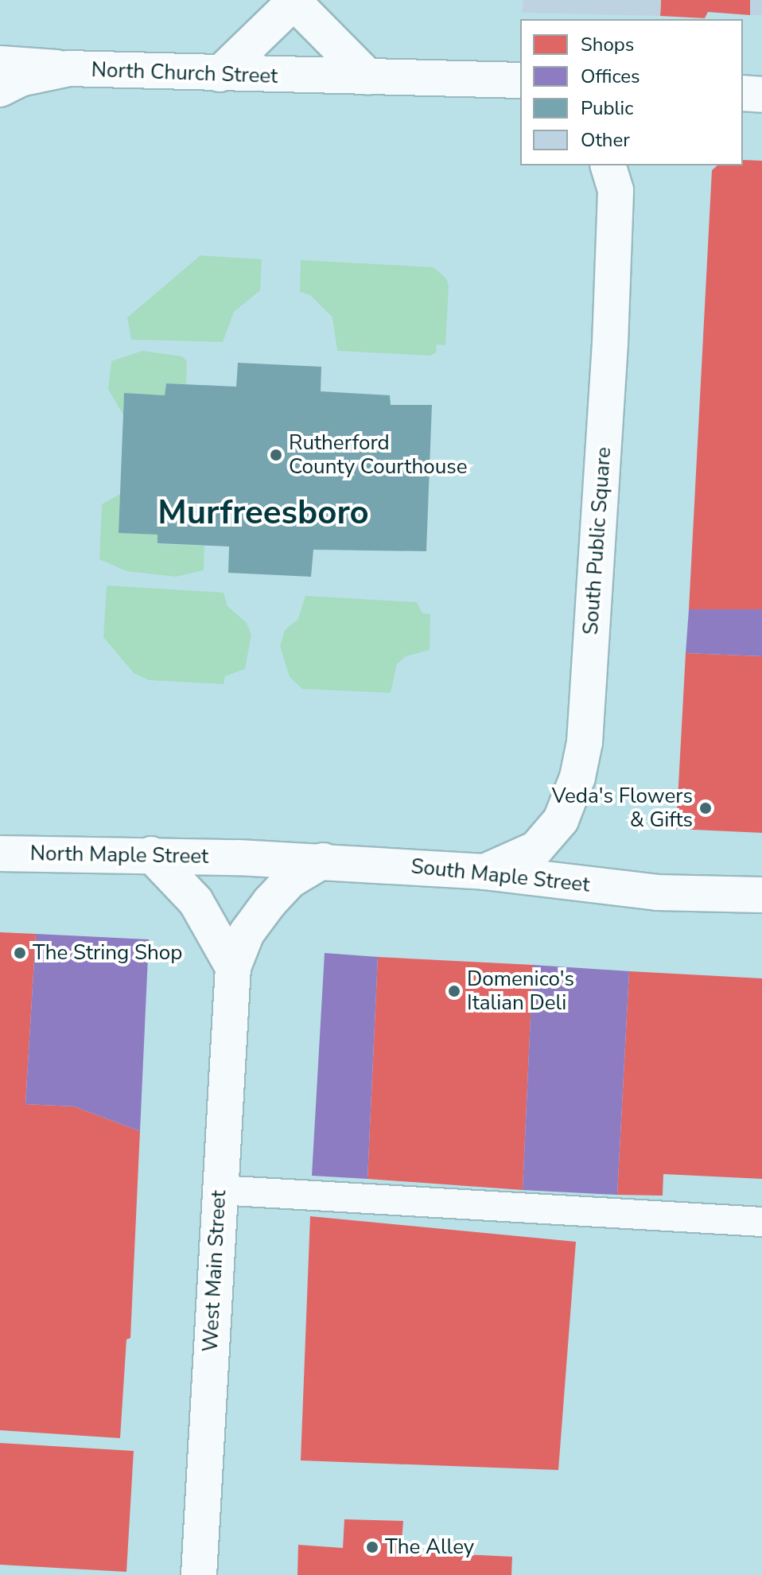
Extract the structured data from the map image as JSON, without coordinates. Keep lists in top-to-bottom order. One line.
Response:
{"streets":{"street":["North Church Street","South Public Square","North Maple Street","South Maple Street","West Main Street"]},"crossings":[["South Public Square","South Maple Street"],["North Maple Street","South Maple Street"],["South Maple Street","West Main Street"]],"districts":["Murfreesboro"],"places":["Rutherford County Courthouse","Veda's Flowers & Gifts","The String Shop","Domenico's Italian Deli","The Alley"],"legend":["Shops","Offices","Public","Other"]}
